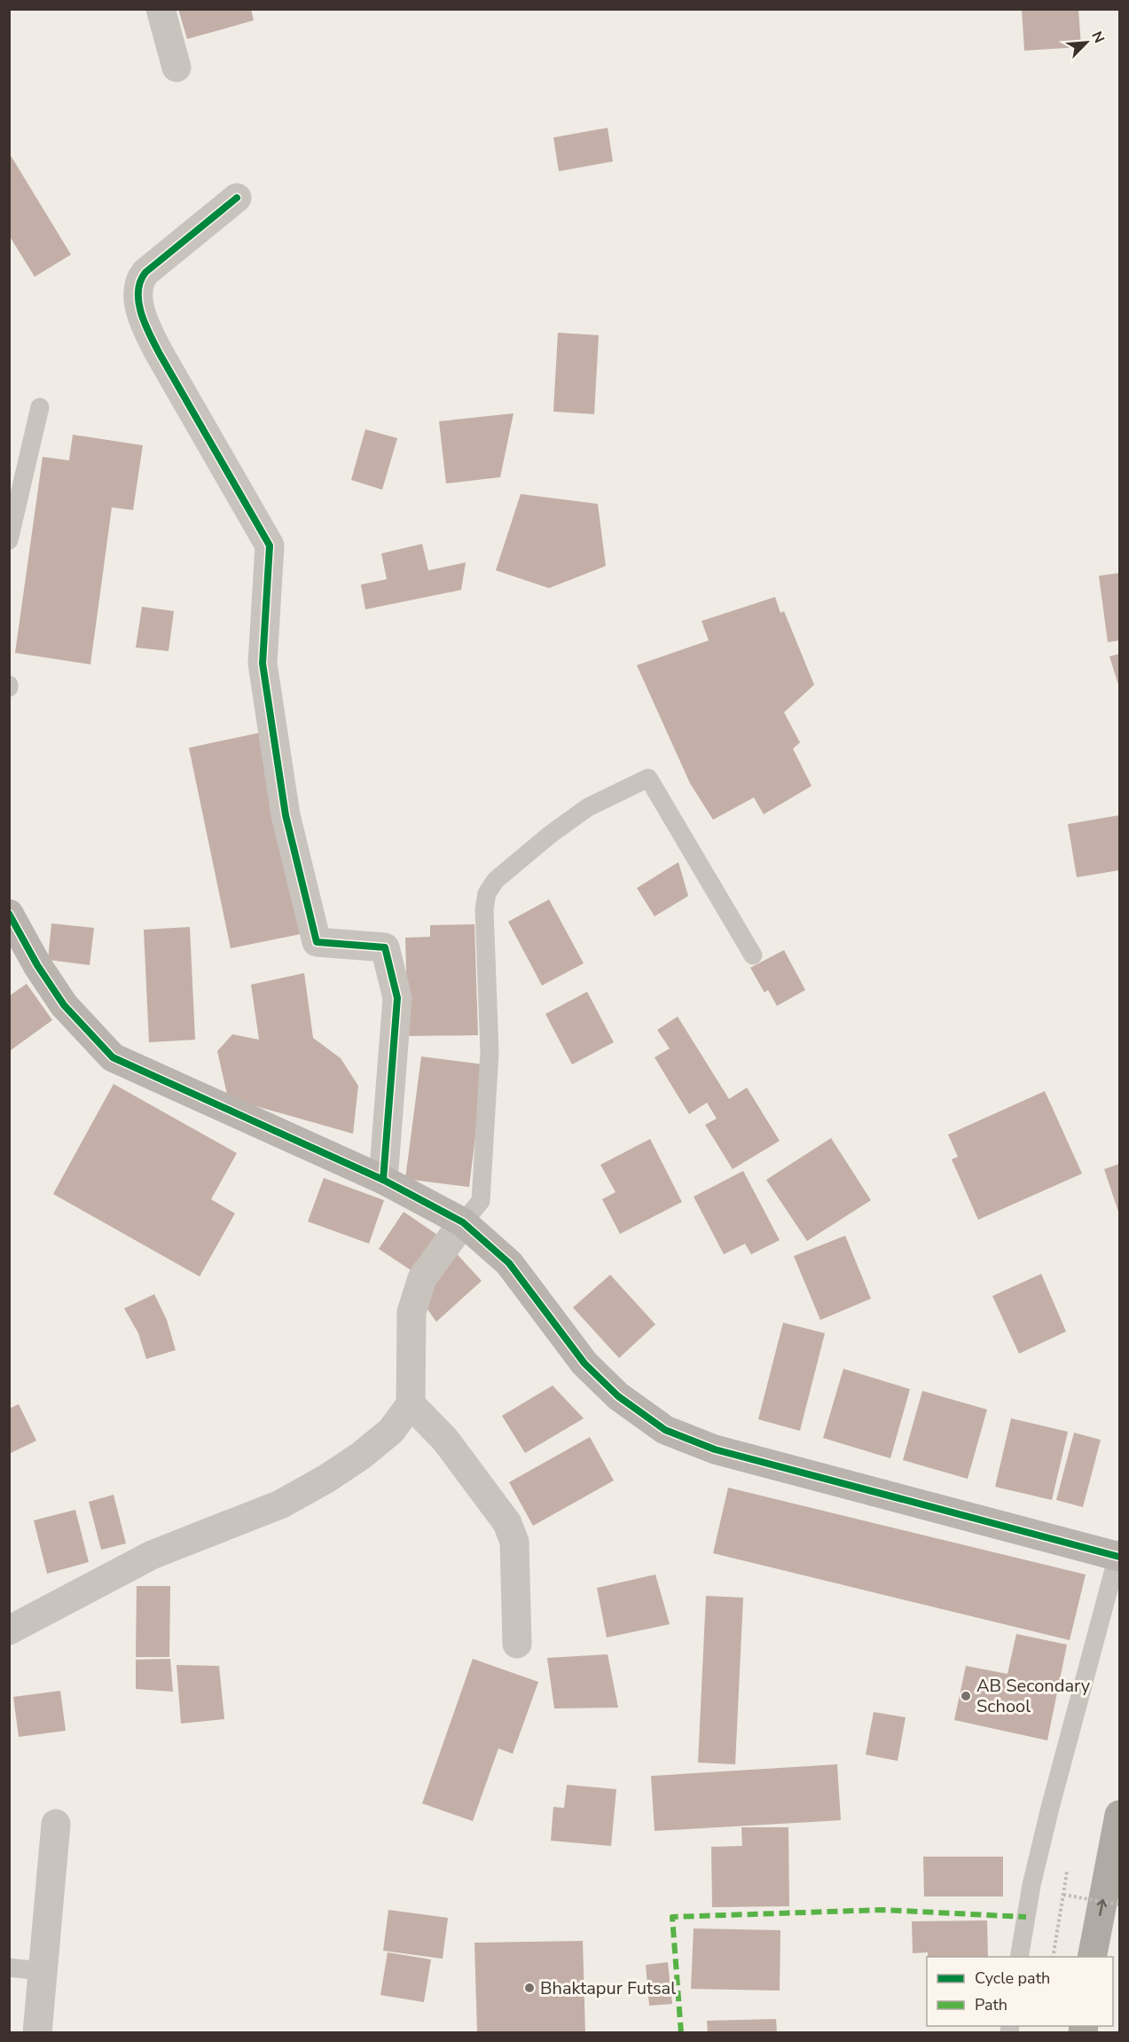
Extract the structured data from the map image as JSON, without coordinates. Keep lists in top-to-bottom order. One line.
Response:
{"places":["AB Secondary School","Bhaktapur Futsal"],"legend":["Cycle path","Path"],"north":"top right"}
